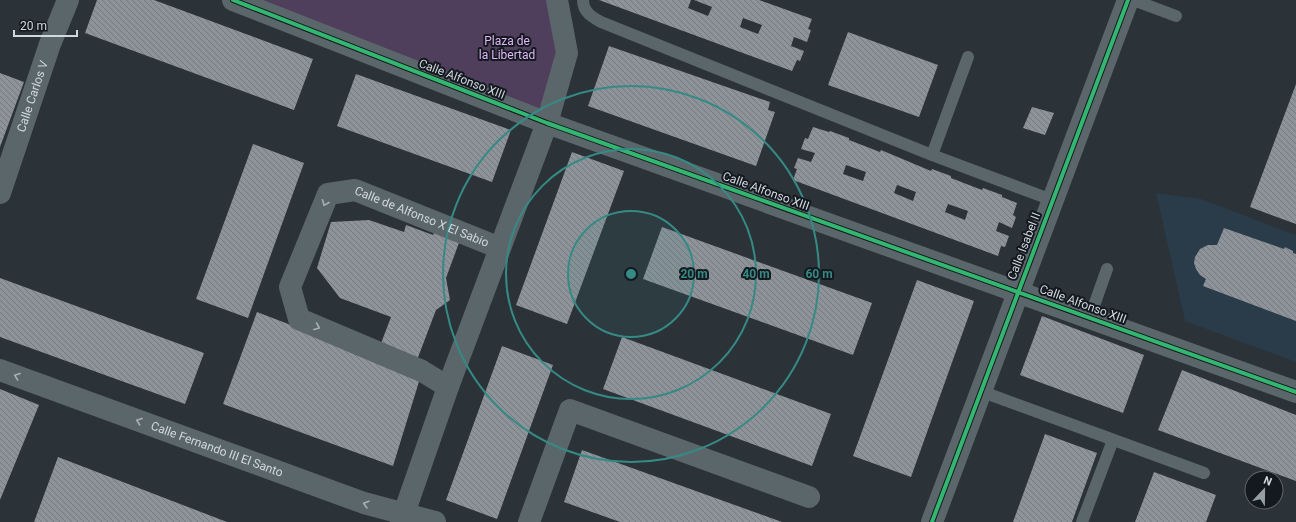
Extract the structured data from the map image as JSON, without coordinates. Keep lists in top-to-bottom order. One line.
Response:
{"streets":{"street":["Calle Alfonso XIII","Calle Carlos V","Calle de Alfonso X El Sabio","Calle Isabel II","Calle Fernando III El Santo"]},"crossings":[["Calle Alfonso XIII","Calle de Alfonso X El Sabio"],["Calle Alfonso XIII","Calle Isabel II"],["Calle de Alfonso X El Sabio","Calle Fernando III El Santo"]],"one_way":["Calle Fernando III El Santo"],"parks":["Plaza de la Libertad"],"scale_bar":"20 m","north":"top","rings":["20 m","40 m","60 m"]}
